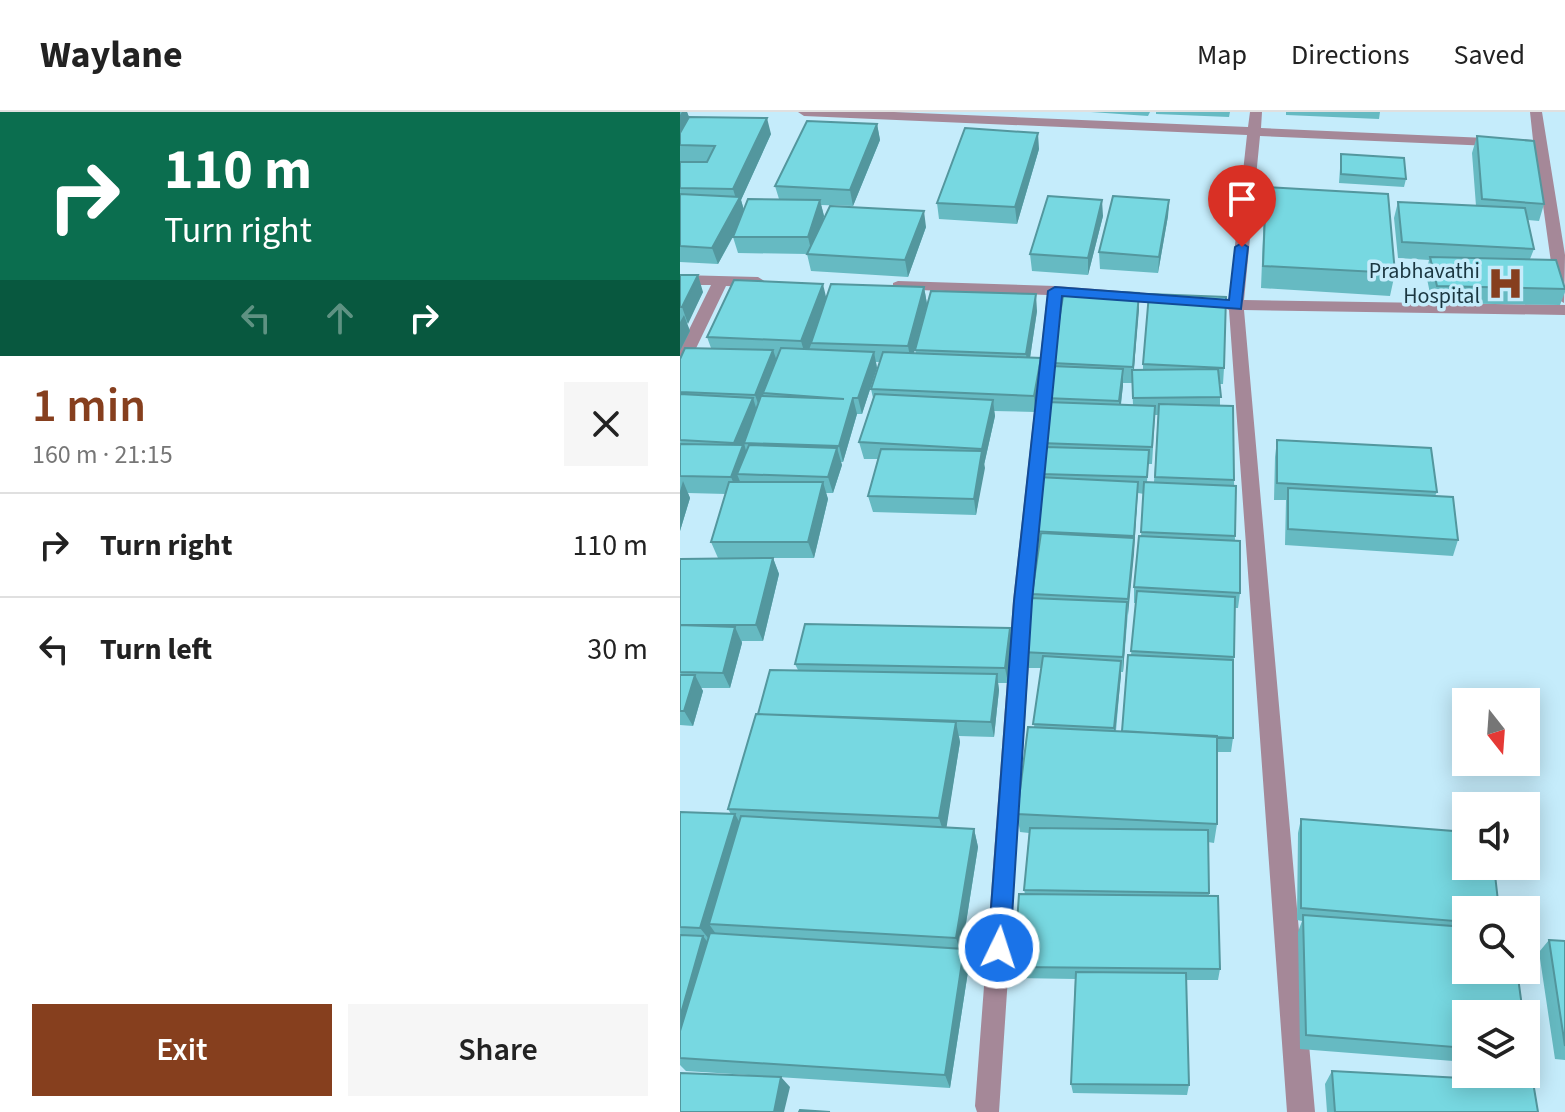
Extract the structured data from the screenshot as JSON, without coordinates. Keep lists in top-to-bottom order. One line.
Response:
{"places":{"hospital":["Prabhavathi Hospital"]},"north":"bottom","page":{"header":"Waylane","nav":["Map","Directions","Saved"],"turn":["110 m","Turn right"],"heading":["1 min","160 m · 21:15"],"list":[{"name":"Turn right","value":"110 m"},{"name":"Turn left","value":"30 m"}],"buttons":["Exit","Share"]}}
